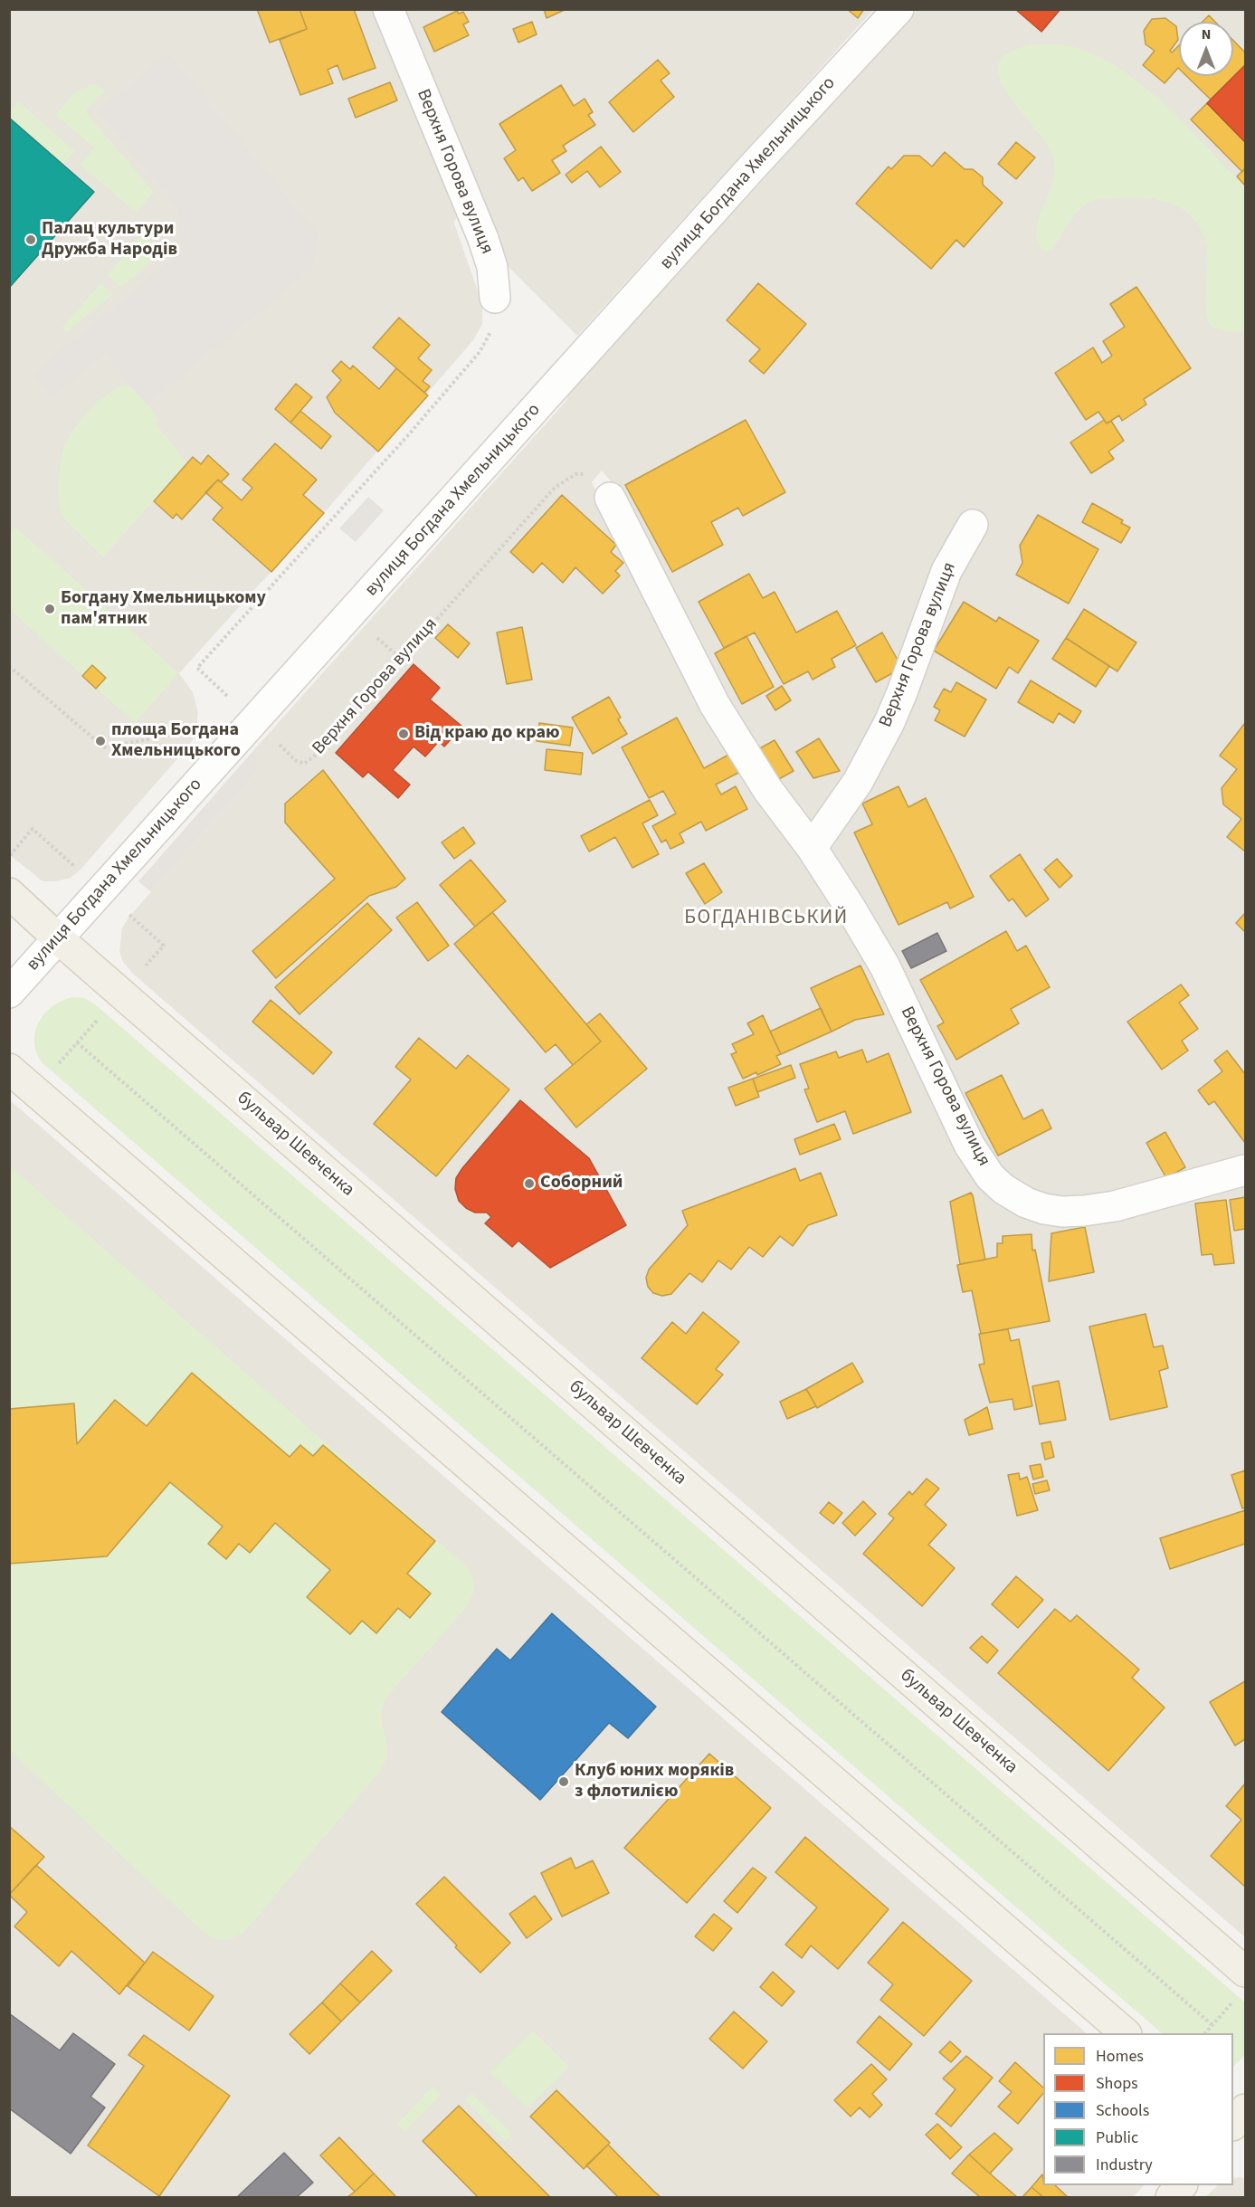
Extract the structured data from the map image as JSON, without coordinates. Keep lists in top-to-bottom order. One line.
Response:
{"streets":{"main road":["бульвар Шевченка"],"street":["Верхня Горова вулиця","вулиця Богдана Хмельницького"]},"crossings":[["Верхня Горова вулиця","вулиця Богдана Хмельницького"],["вулиця Богдана Хмельницького","бульвар Шевченка"]],"districts":["БОГДАНІВСЬКИЙ"],"places":["Палац культури Дружба Народів","Богдану Хмельницькому пам'ятник","Від краю до краю","площа Богдана Хмельницького","Соборний","Клуб юних моряків з флотилією"],"legend":["Homes","Shops","Schools","Public","Industry"],"north":"top"}
